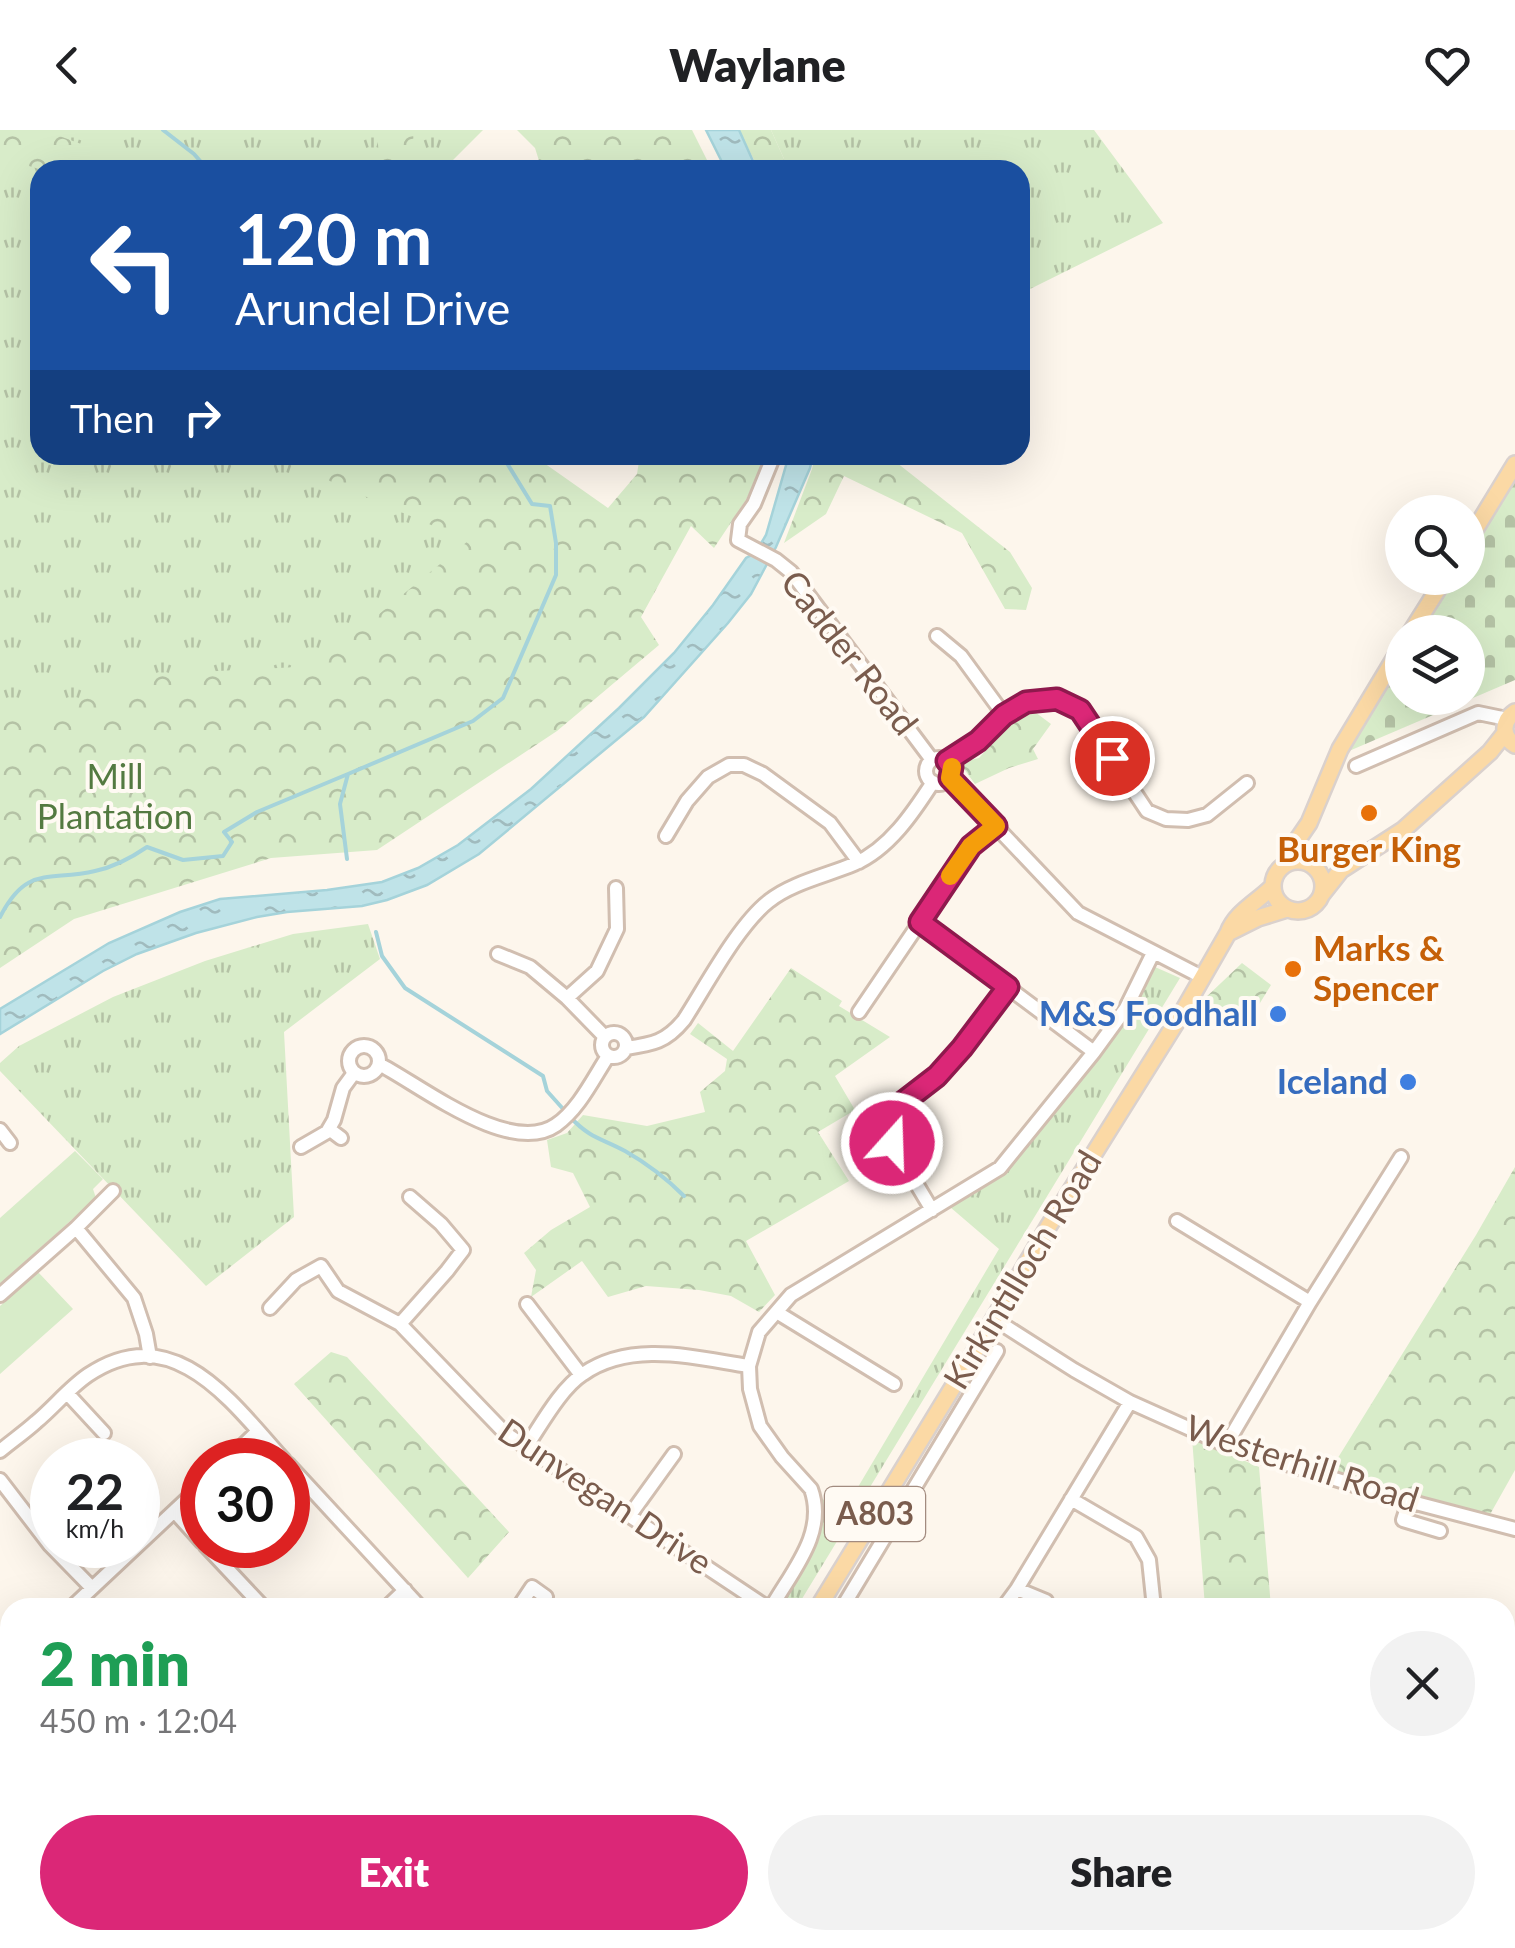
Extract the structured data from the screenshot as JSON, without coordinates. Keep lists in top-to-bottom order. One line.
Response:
{"streets":{"main road":["Kirkintilloch Road","A803"],"street":["Cadder Road","Westerhill Road","Dunvegan Drive"]},"crossings":[["Kirkintilloch Road","Westerhill Road"],["Kirkintilloch Road","A803"]],"parks":["Mill Plantation"],"places":["Burger King","Marks & Spencer","M&S Foodhall","Iceland"],"page":{"header":"Waylane","turn":["120 m","Arundel Drive"],"then":"Then","speed":"22 km/h","limit":"30","heading":["2 min","450 m · 12:04"],"buttons":["Exit","Share"]}}
